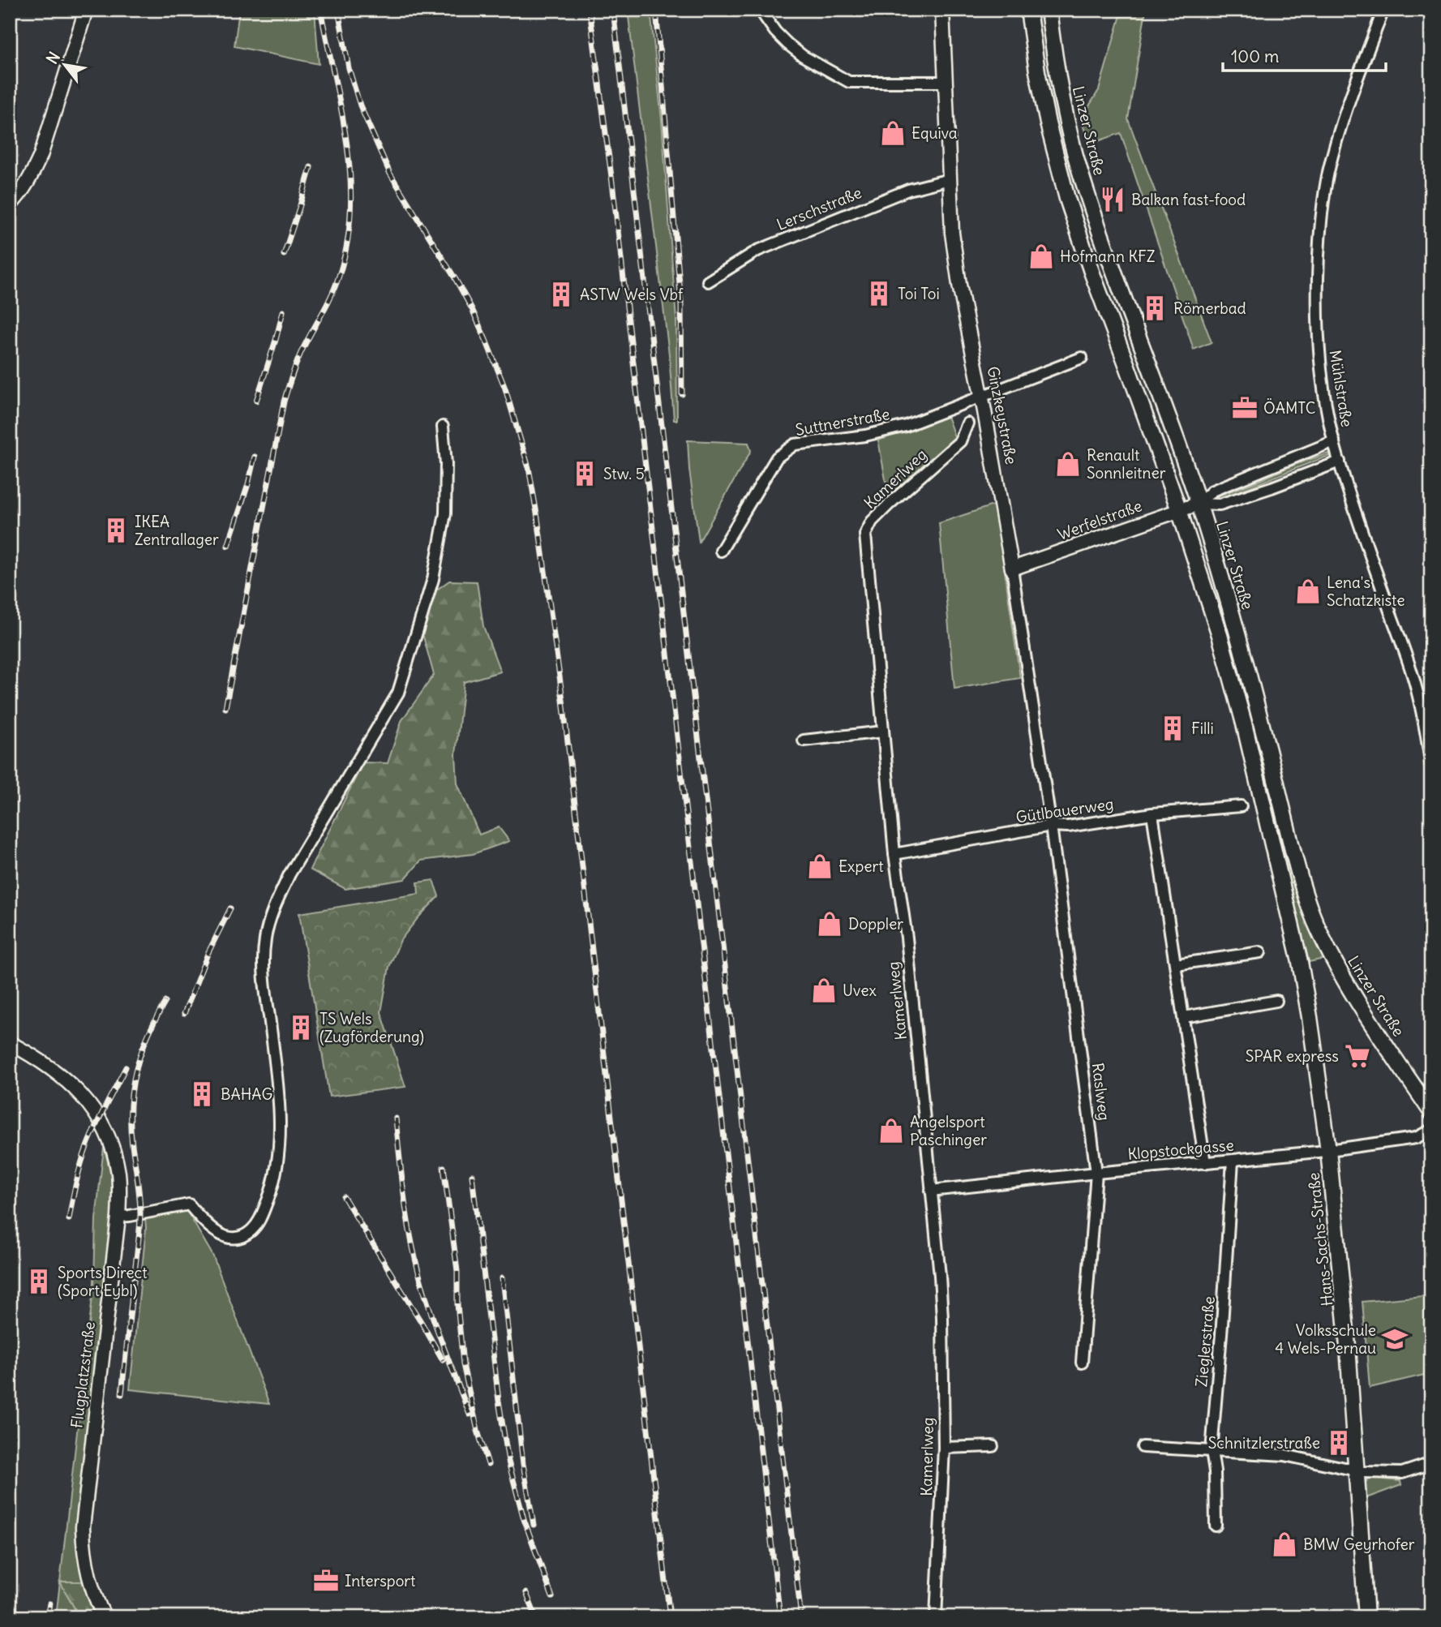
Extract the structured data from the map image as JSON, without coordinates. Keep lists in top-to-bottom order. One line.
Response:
{"streets":{"main road":["Linzer Straße","Hans-Sachs-Straße"],"street":["Lerschstraße","Mühlstraße","Ginzkeystraße","Suttnerstraße","Kamerlweg","Werfelstraße","Gütlbauerweg","Raslweg","Klopstockgasse","Zieglerstraße","Flugplatzstraße"]},"crossings":[["Linzer Straße","Werfelstraße"],["Lerschstraße","Ginzkeystraße"],["Mühlstraße","Werfelstraße"],["Ginzkeystraße","Suttnerstraße"],["Ginzkeystraße","Werfelstraße"],["Ginzkeystraße","Gütlbauerweg"],["Ginzkeystraße","Raslweg"],["Kamerlweg","Gütlbauerweg"],["Kamerlweg","Klopstockgasse"],["Werfelstraße","Hans-Sachs-Straße"],["Gütlbauerweg","Raslweg"],["Raslweg","Klopstockgasse"],["Klopstockgasse","Hans-Sachs-Straße"],["Klopstockgasse","Zieglerstraße"]],"places":{"shop":["Equiva","Hofmann KFZ","Renault Sonnleitner","Lena's Schatzkiste","Expert","Doppler","Uvex","Angelsport Paschinger","BMW Geyrhofer"],"restaurant":["Balkan fast-food"],"building":["Toi Toi","ASTW Wels Vbf","Römerbad","Stw. 5","IKEA Zentrallager","Filli","TS Wels (Zugförderung)","BAHAG","Sports Direct (Sport Eybl)","Schnitzlerstraße"],"office":["ÖAMTC","Intersport"],"supermarket":["SPAR express"],"school or university":["Volksschule 4 Wels-Pernau"]},"scale_bar":"100 m","north":"top left"}
